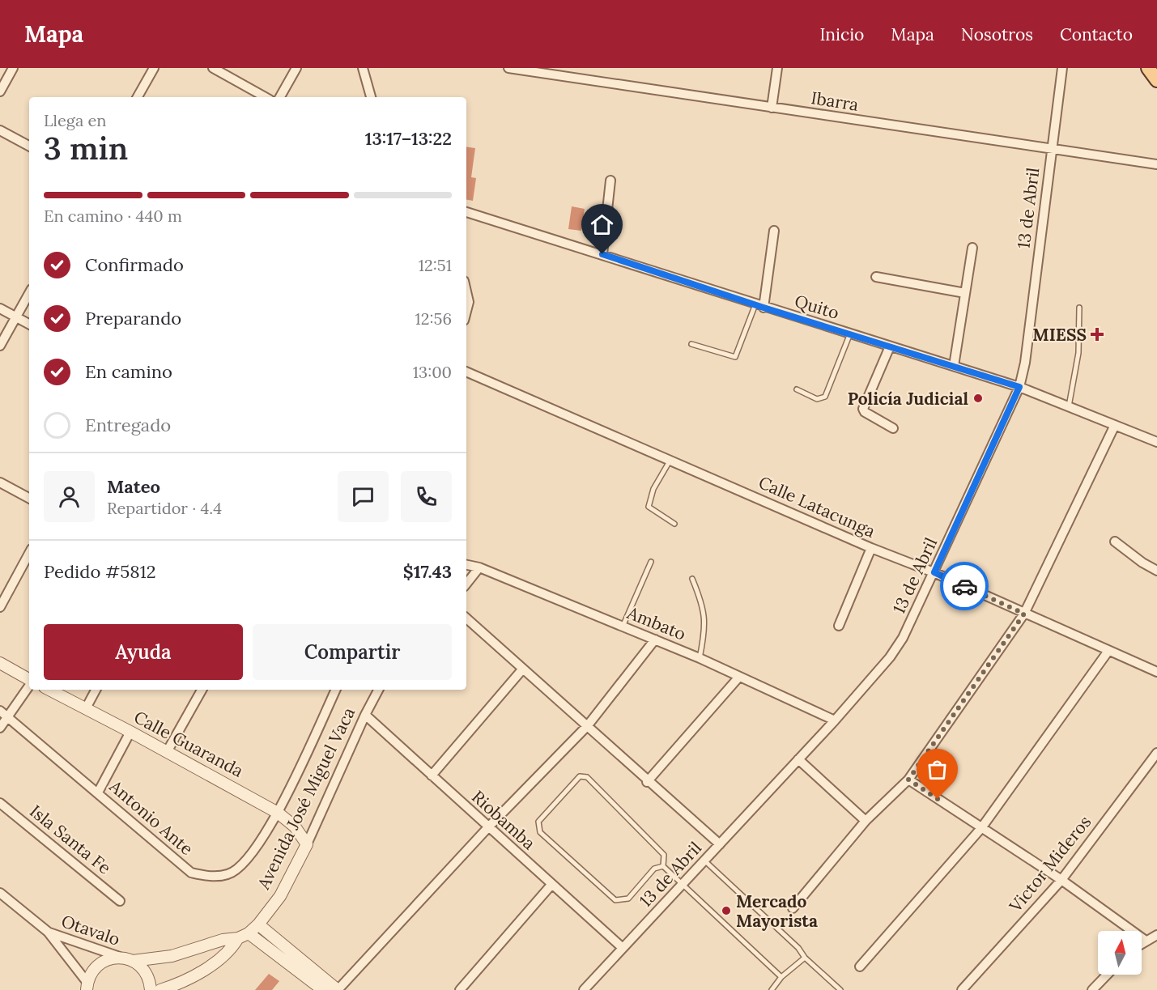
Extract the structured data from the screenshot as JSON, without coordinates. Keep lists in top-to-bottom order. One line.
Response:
{"streets":{"street":["Ibarra","13 de Abril","Quito","Calle Latacunga","Ambato","Calle Guaranda","Avenida José Miguel Vaca","Antonio Ante","Riobamba","Isla Santa Fe","Victor Mideros","Otavalo"]},"crossings":[["Ibarra","13 de Abril"],["13 de Abril","Quito"],["13 de Abril","Calle Latacunga"],["13 de Abril","Ambato"],["13 de Abril","Riobamba"],["Calle Guaranda","Avenida José Miguel Vaca"],["Calle Guaranda","Antonio Ante"],["Avenida José Miguel Vaca","Riobamba"]],"places":{"health":["MIESS"],"other":["Policía Judicial","Mercado Mayorista"]},"north":"top","page":{"header":"Mapa","nav":["Inicio","Mapa","Nosotros","Contacto"],"heading":["3 min","Llega en","13:17–13:22"],"panel":["Mateo","Repartidor · 4.4","Pedido #5812","$17.43"],"bar":"En camino · 440 m","list":[["Confirmado","12:51"],["Preparando","12:56"],["En camino","13:00"],"Entregado"],"buttons":["Ayuda","Compartir"]}}
